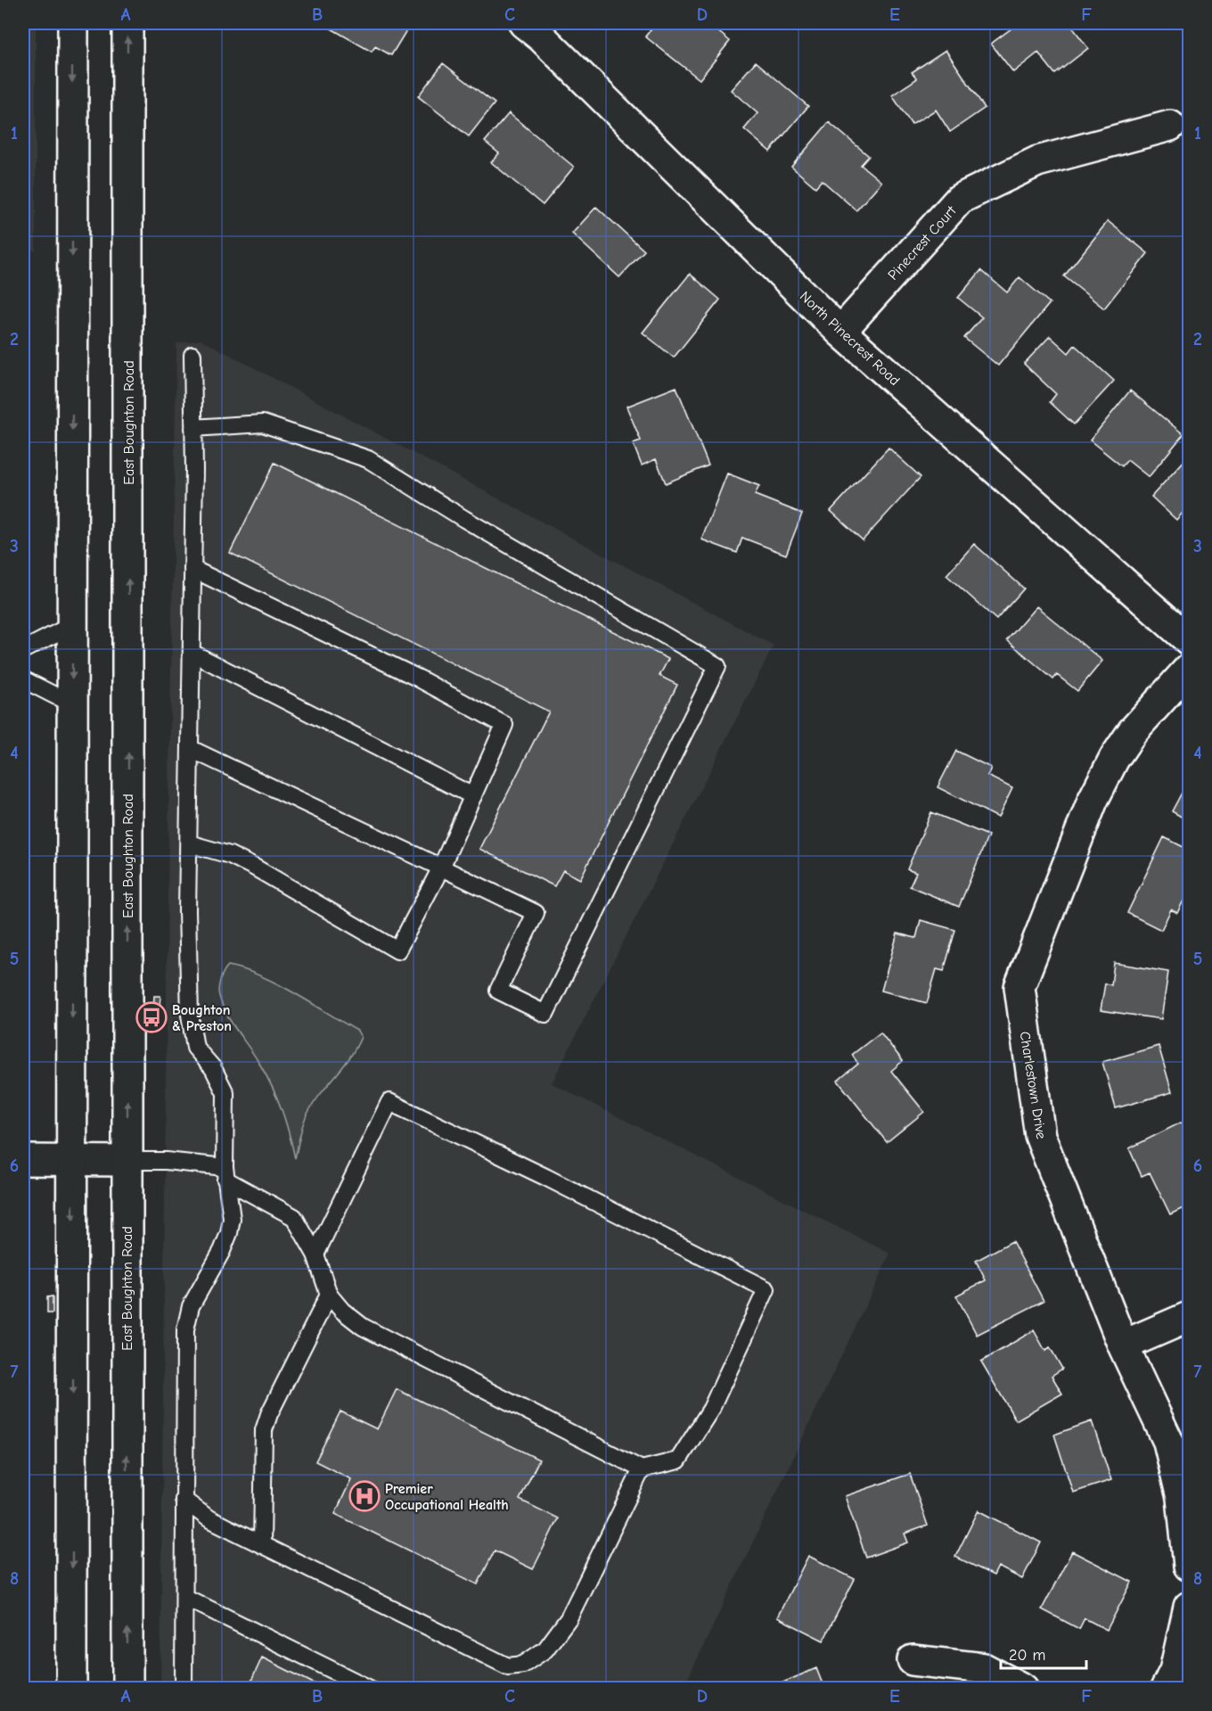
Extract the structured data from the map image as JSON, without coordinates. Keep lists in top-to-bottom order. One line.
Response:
{"streets":{"main road":["Pinecrest Court","North Pinecrest Road","East Boughton Road","Charlestown Drive"]},"crossings":[["Pinecrest Court","North Pinecrest Road"]],"places":{"bus stop":["Boughton & Preston"],"hospital":["Premier Occupational Health"]},"scale_bar":"20 m","grid":{"columns":["A","B","C","D","E","F"],"rows":["1","2","3","4","5","6","7","8"]}}
